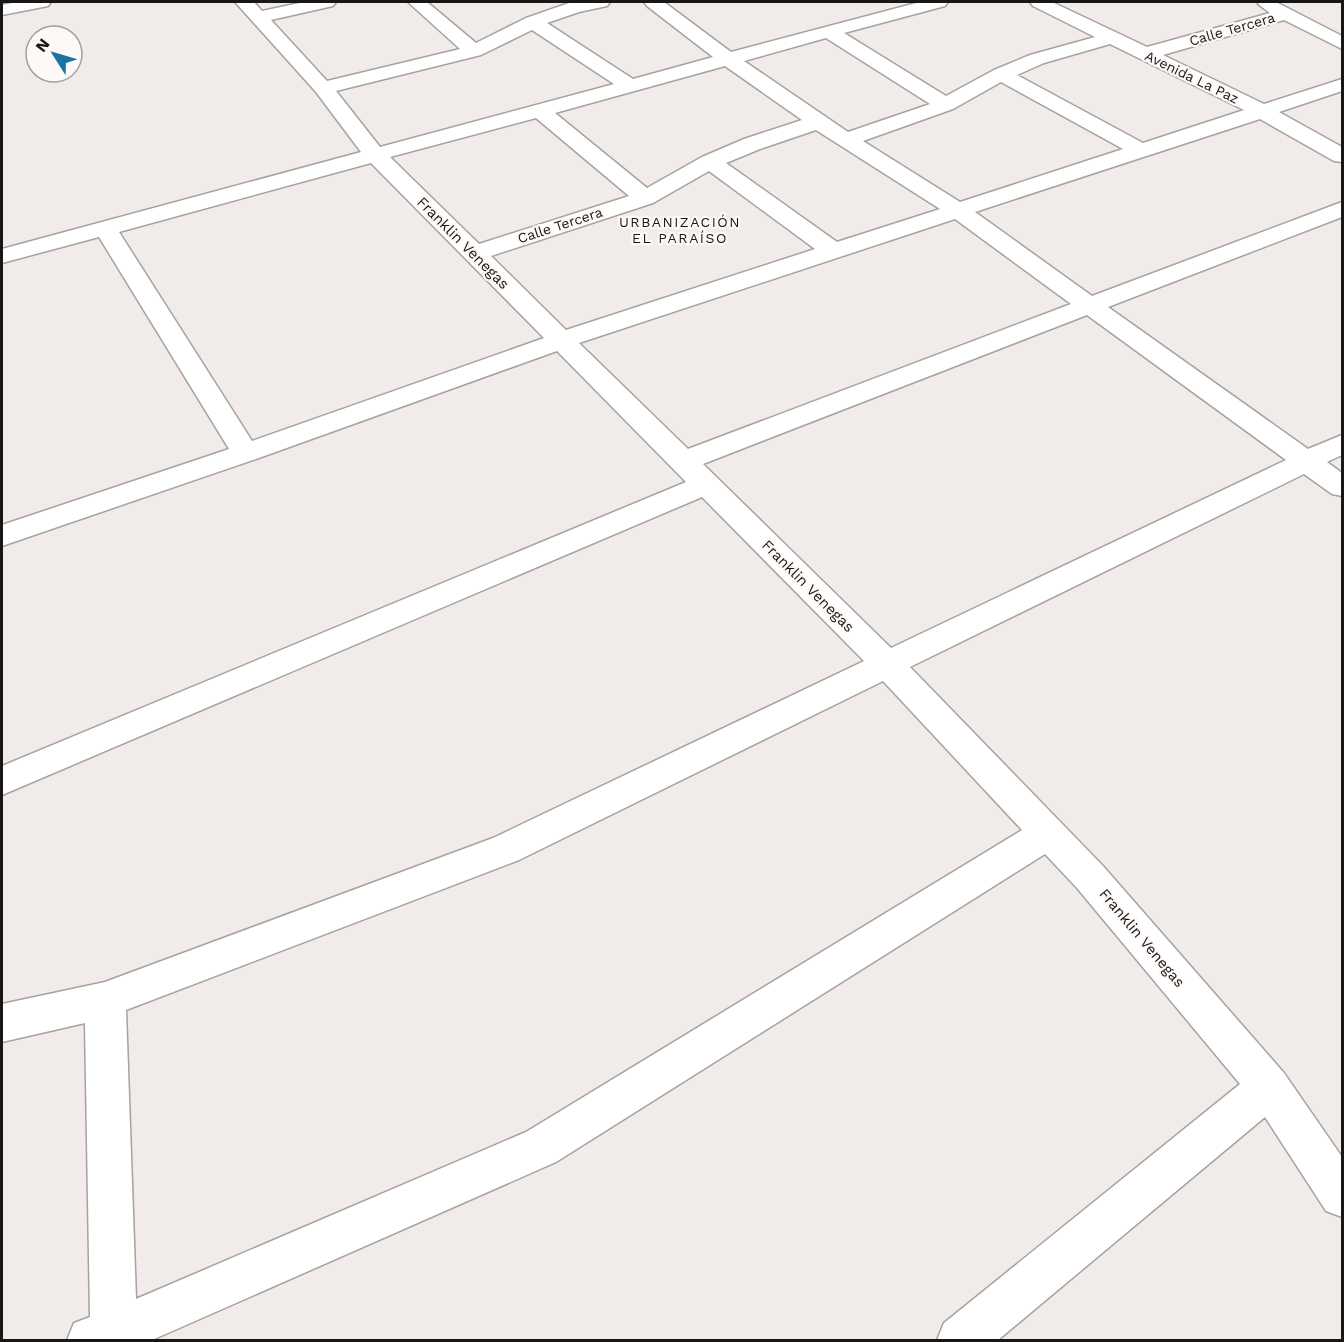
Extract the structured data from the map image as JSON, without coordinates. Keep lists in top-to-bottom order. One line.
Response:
{"streets":{"street":["Calle Tercera","Avenida La Paz","Franklin Venegas"]},"crossings":[["Calle Tercera","Avenida La Paz"],["Calle Tercera","Franklin Venegas"]],"districts":["URBANIZACIÓN EL PARAÍSO"],"north":"top left"}
